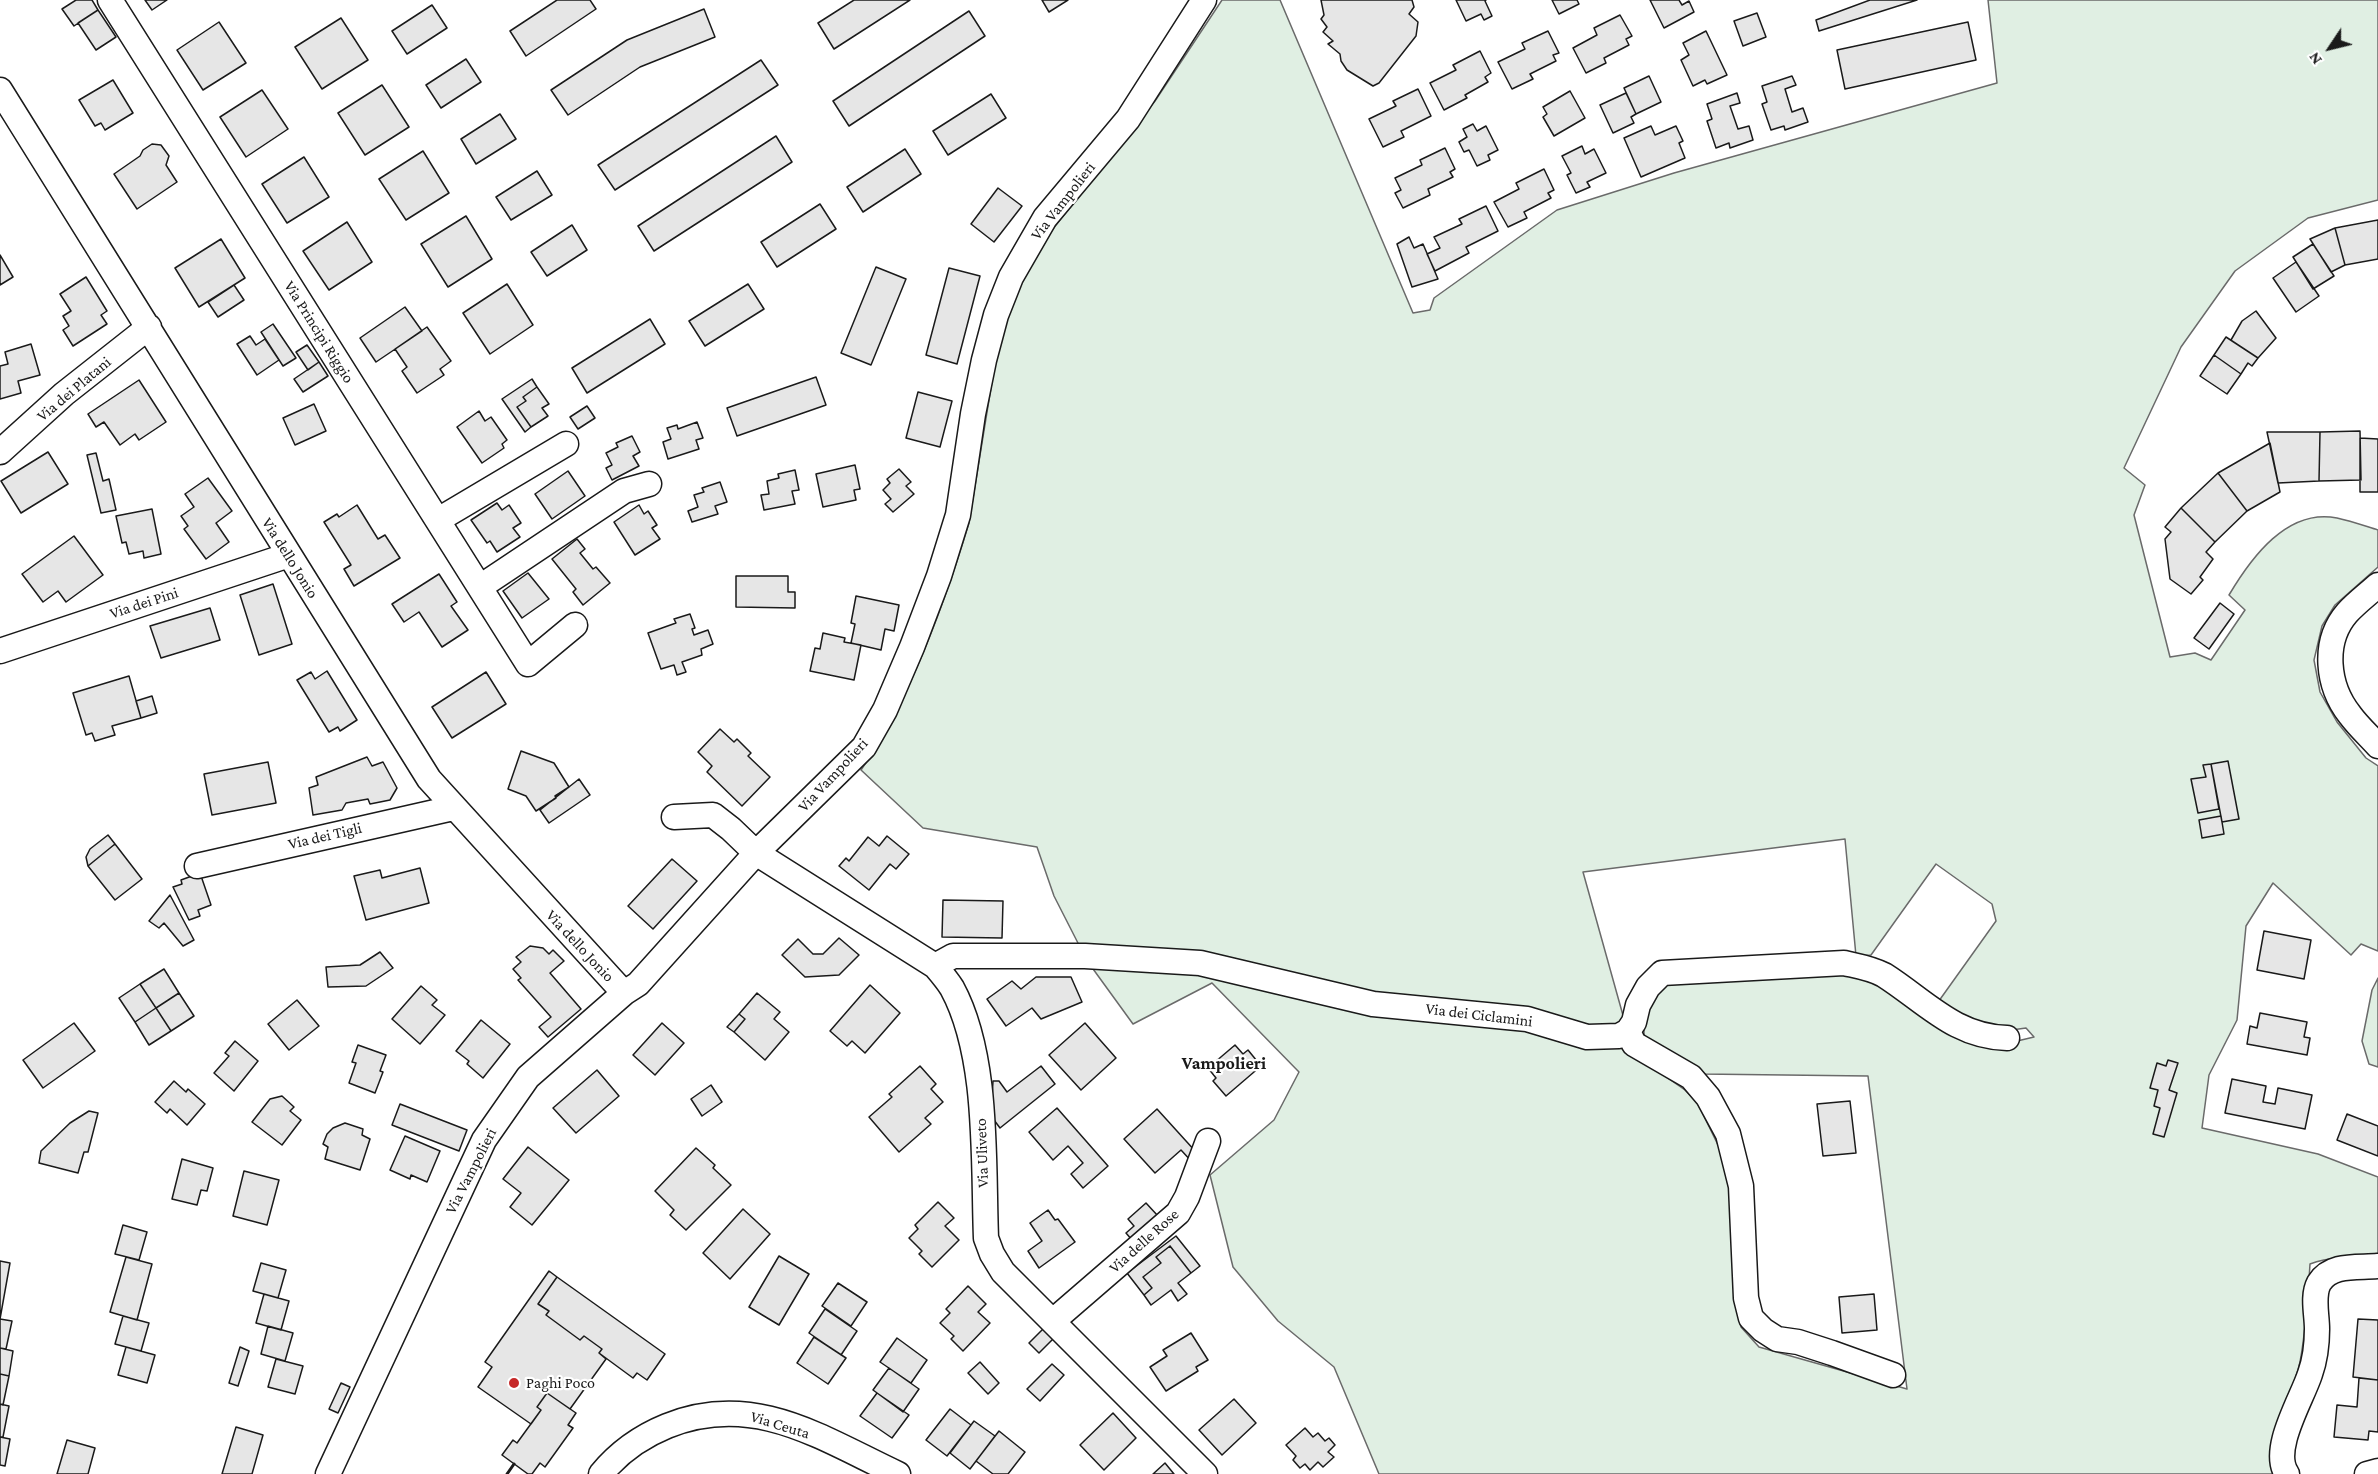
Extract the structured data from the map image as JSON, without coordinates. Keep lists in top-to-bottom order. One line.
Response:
{"streets":{"street":["Via Vampolieri","Via Principi Riggio","Via dei Platani","Via dello Jonio","Via dei Pini","Via dei Tigli","Via dei Ciclamini","Via Uliveto","Via delle Rose","Via Ceuta"]},"crossings":[["Via Vampolieri","Via dello Jonio"],["Via Vampolieri","Via Uliveto"],["Via dei Platani","Via dello Jonio"],["Via dello Jonio","Via dei Pini"],["Via dello Jonio","Via dei Tigli"],["Via dei Ciclamini","Via Uliveto"],["Via Uliveto","Via delle Rose"]],"districts":["Vampolieri"],"places":["Paghi Poco"],"north":"bottom left"}
